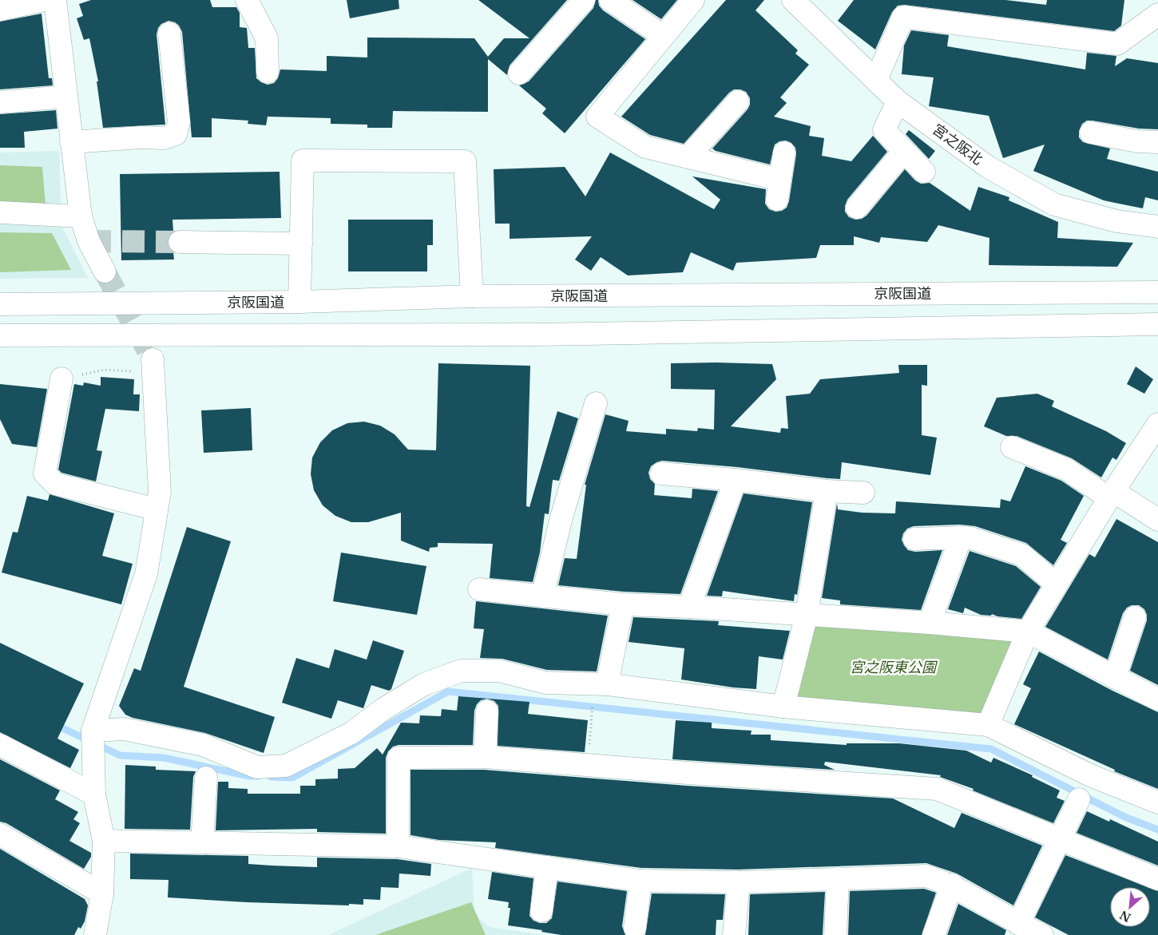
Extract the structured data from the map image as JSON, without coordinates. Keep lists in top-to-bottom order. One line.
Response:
{"streets":{"main road":["宮之阪北","京阪国道"]},"parks":["宮之阪東公園"],"north":"bottom left"}
